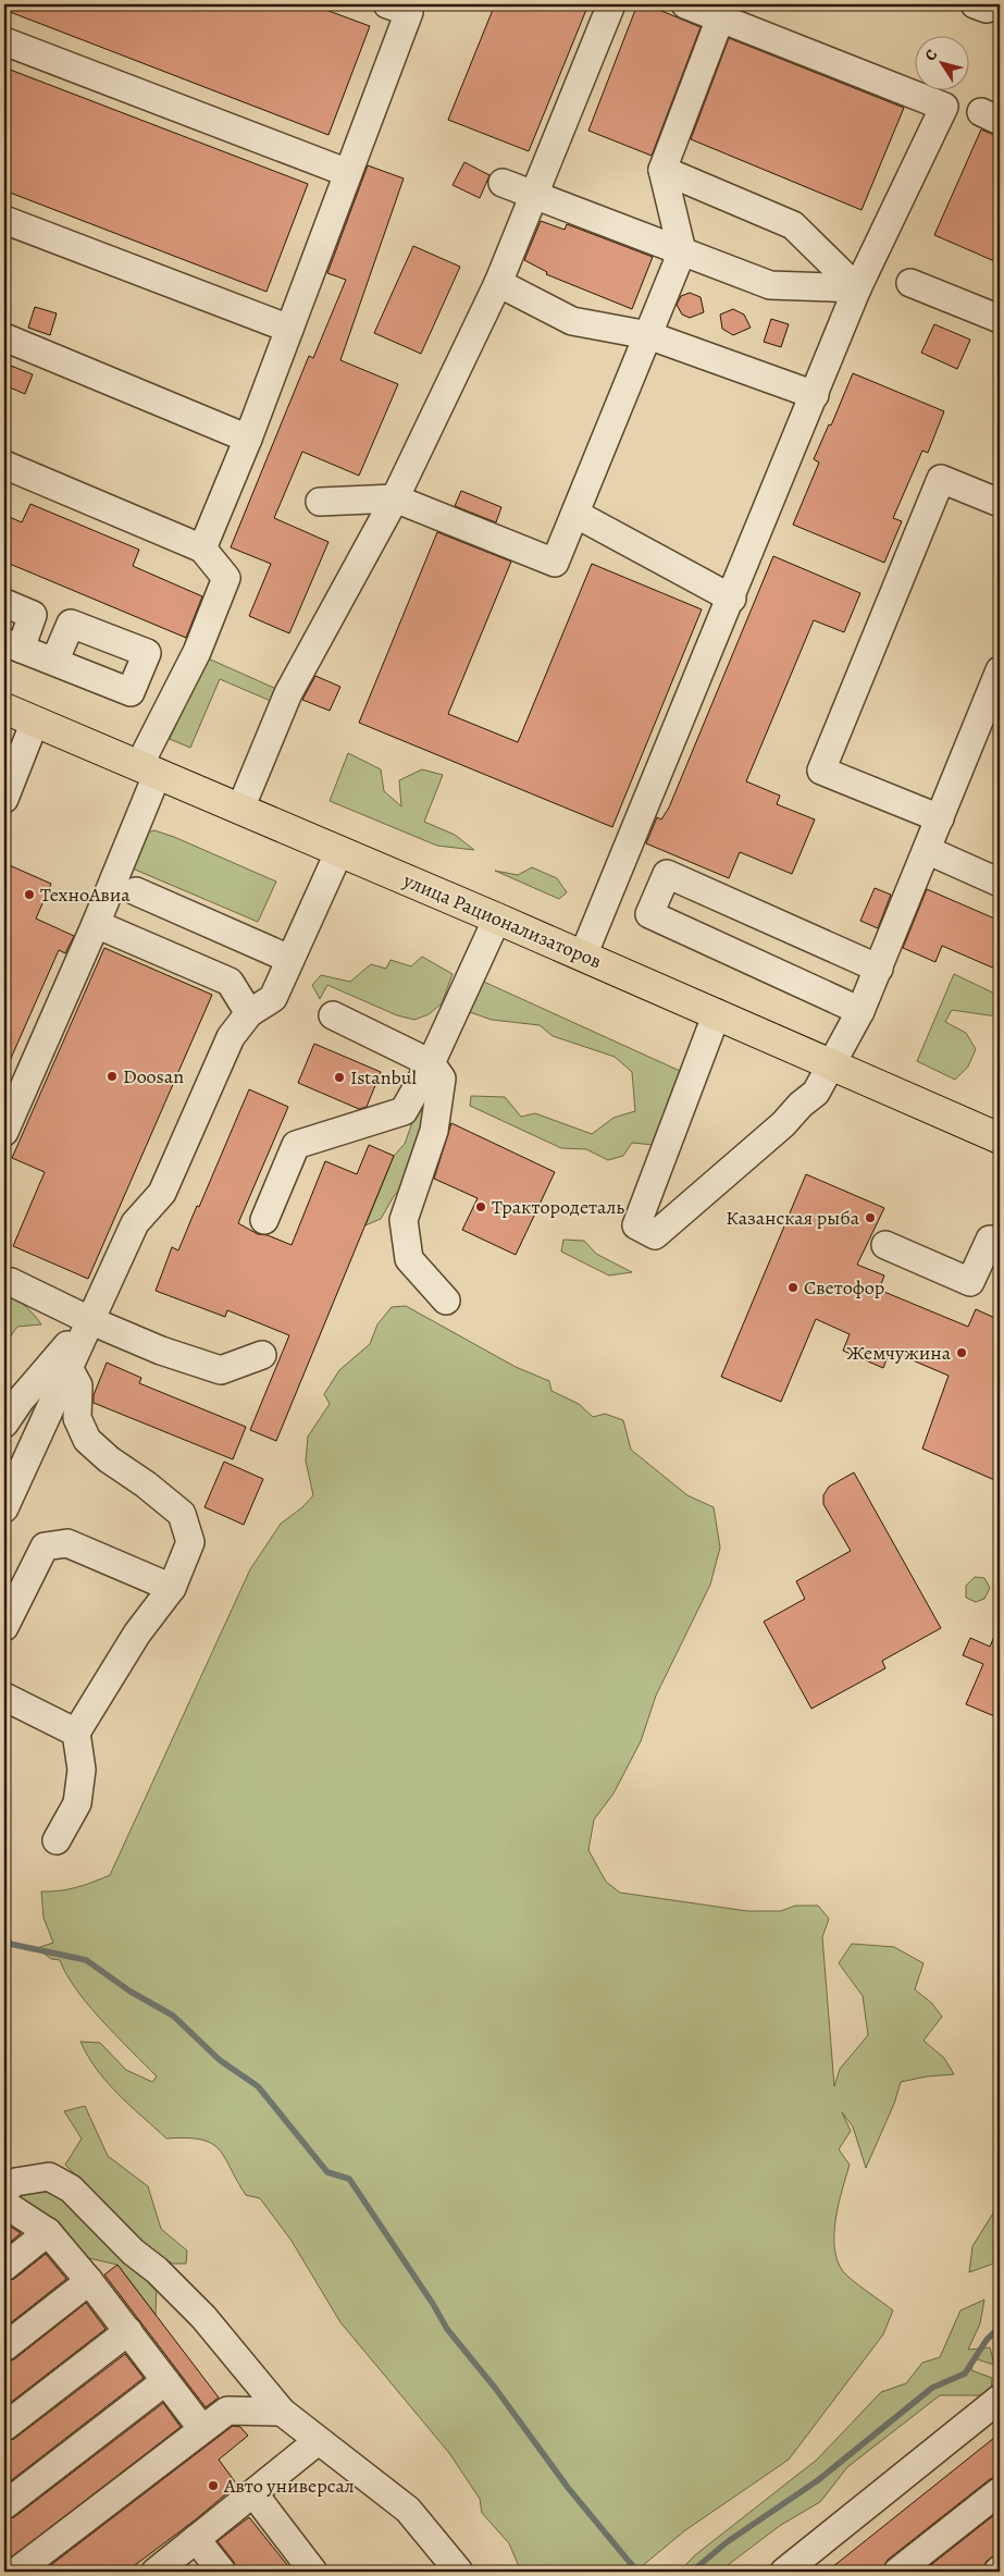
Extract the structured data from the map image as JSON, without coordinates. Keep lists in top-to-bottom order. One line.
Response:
{"streets":{"main road":["улица Рационализаторов"]},"places":["ТехноАвиа","Doosan","Istanbul","Трактородеталь","Казанская рыба","Светофор","Жемчужина","Авто универсал"],"north":"top left"}
